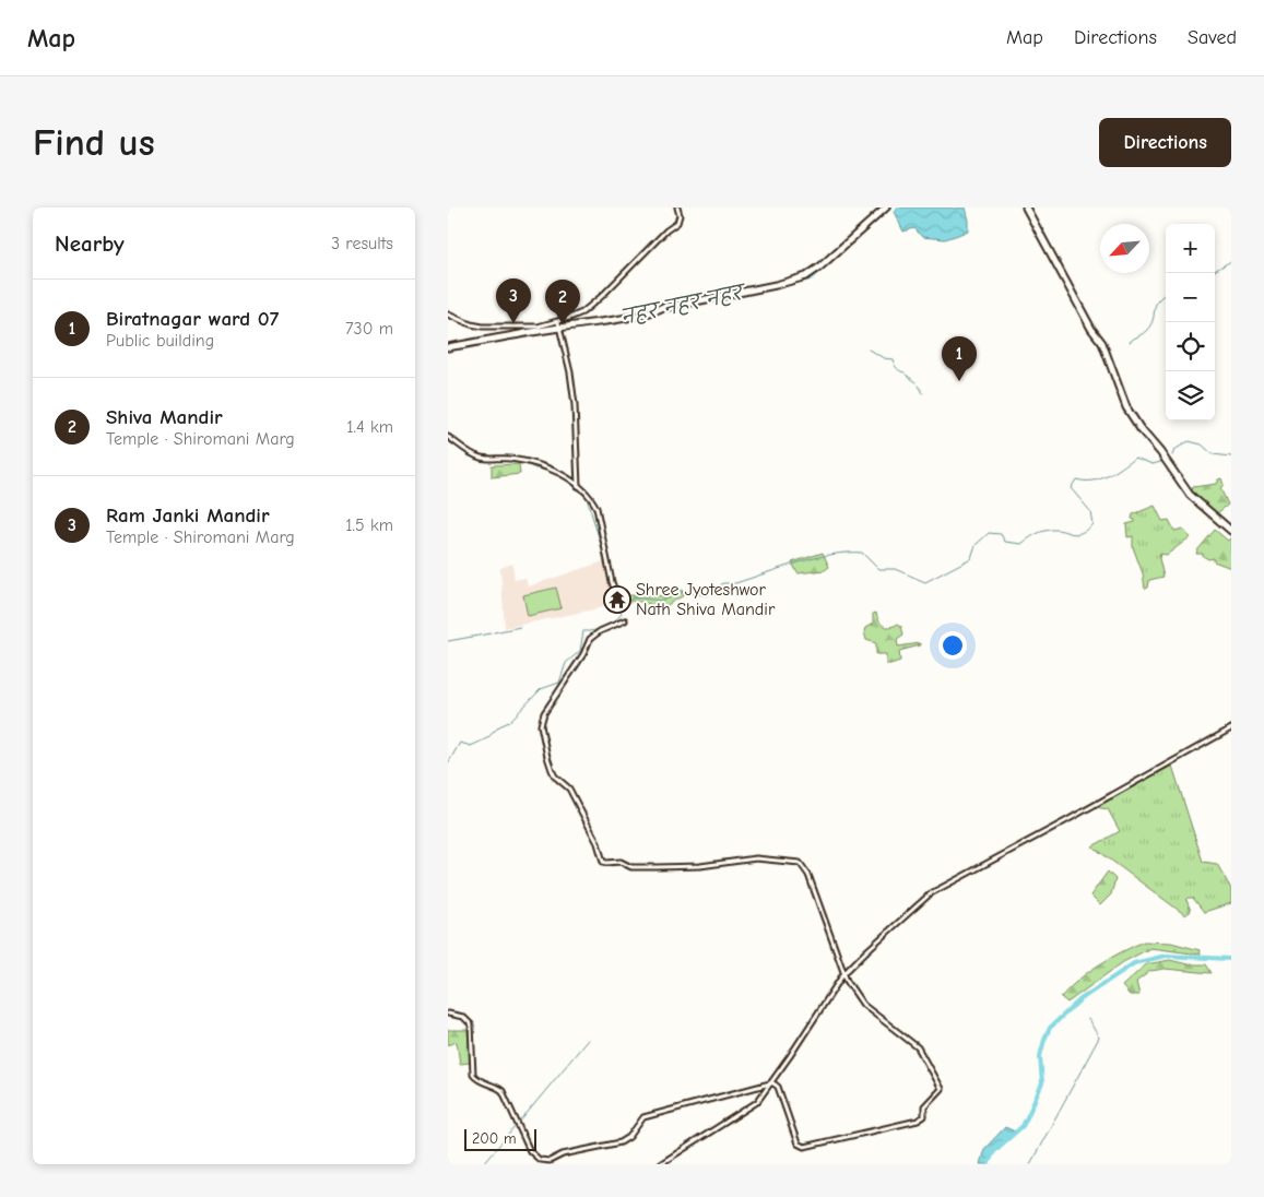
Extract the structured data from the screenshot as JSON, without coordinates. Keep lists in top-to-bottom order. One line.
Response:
{"water":["नहर नहर नहर"],"places":{"temple":["Shree Jyoteshwor Nath Shiva Mandir"]},"scale_bar":"200 m","north":"bottom left","page":{"header":"Map","nav":["Map","Directions","Saved"],"buttons":"Directions","title":"Find us","heading":["Nearby","3 results"],"map_buttons":["+","−"],"list":[{"mark":"1","name":"Biratnagar ward 07","note":"Public building","value":"730 m"},{"mark":"2","name":"Shiva Mandir","note":"Temple · Shiromani Marg","value":"1.4 km"},{"mark":"3","name":"Ram Janki Mandir","note":"Temple · Shiromani Marg","value":"1.5 km"}],"pins":["3","2","1"],"scale":"200 m"}}
